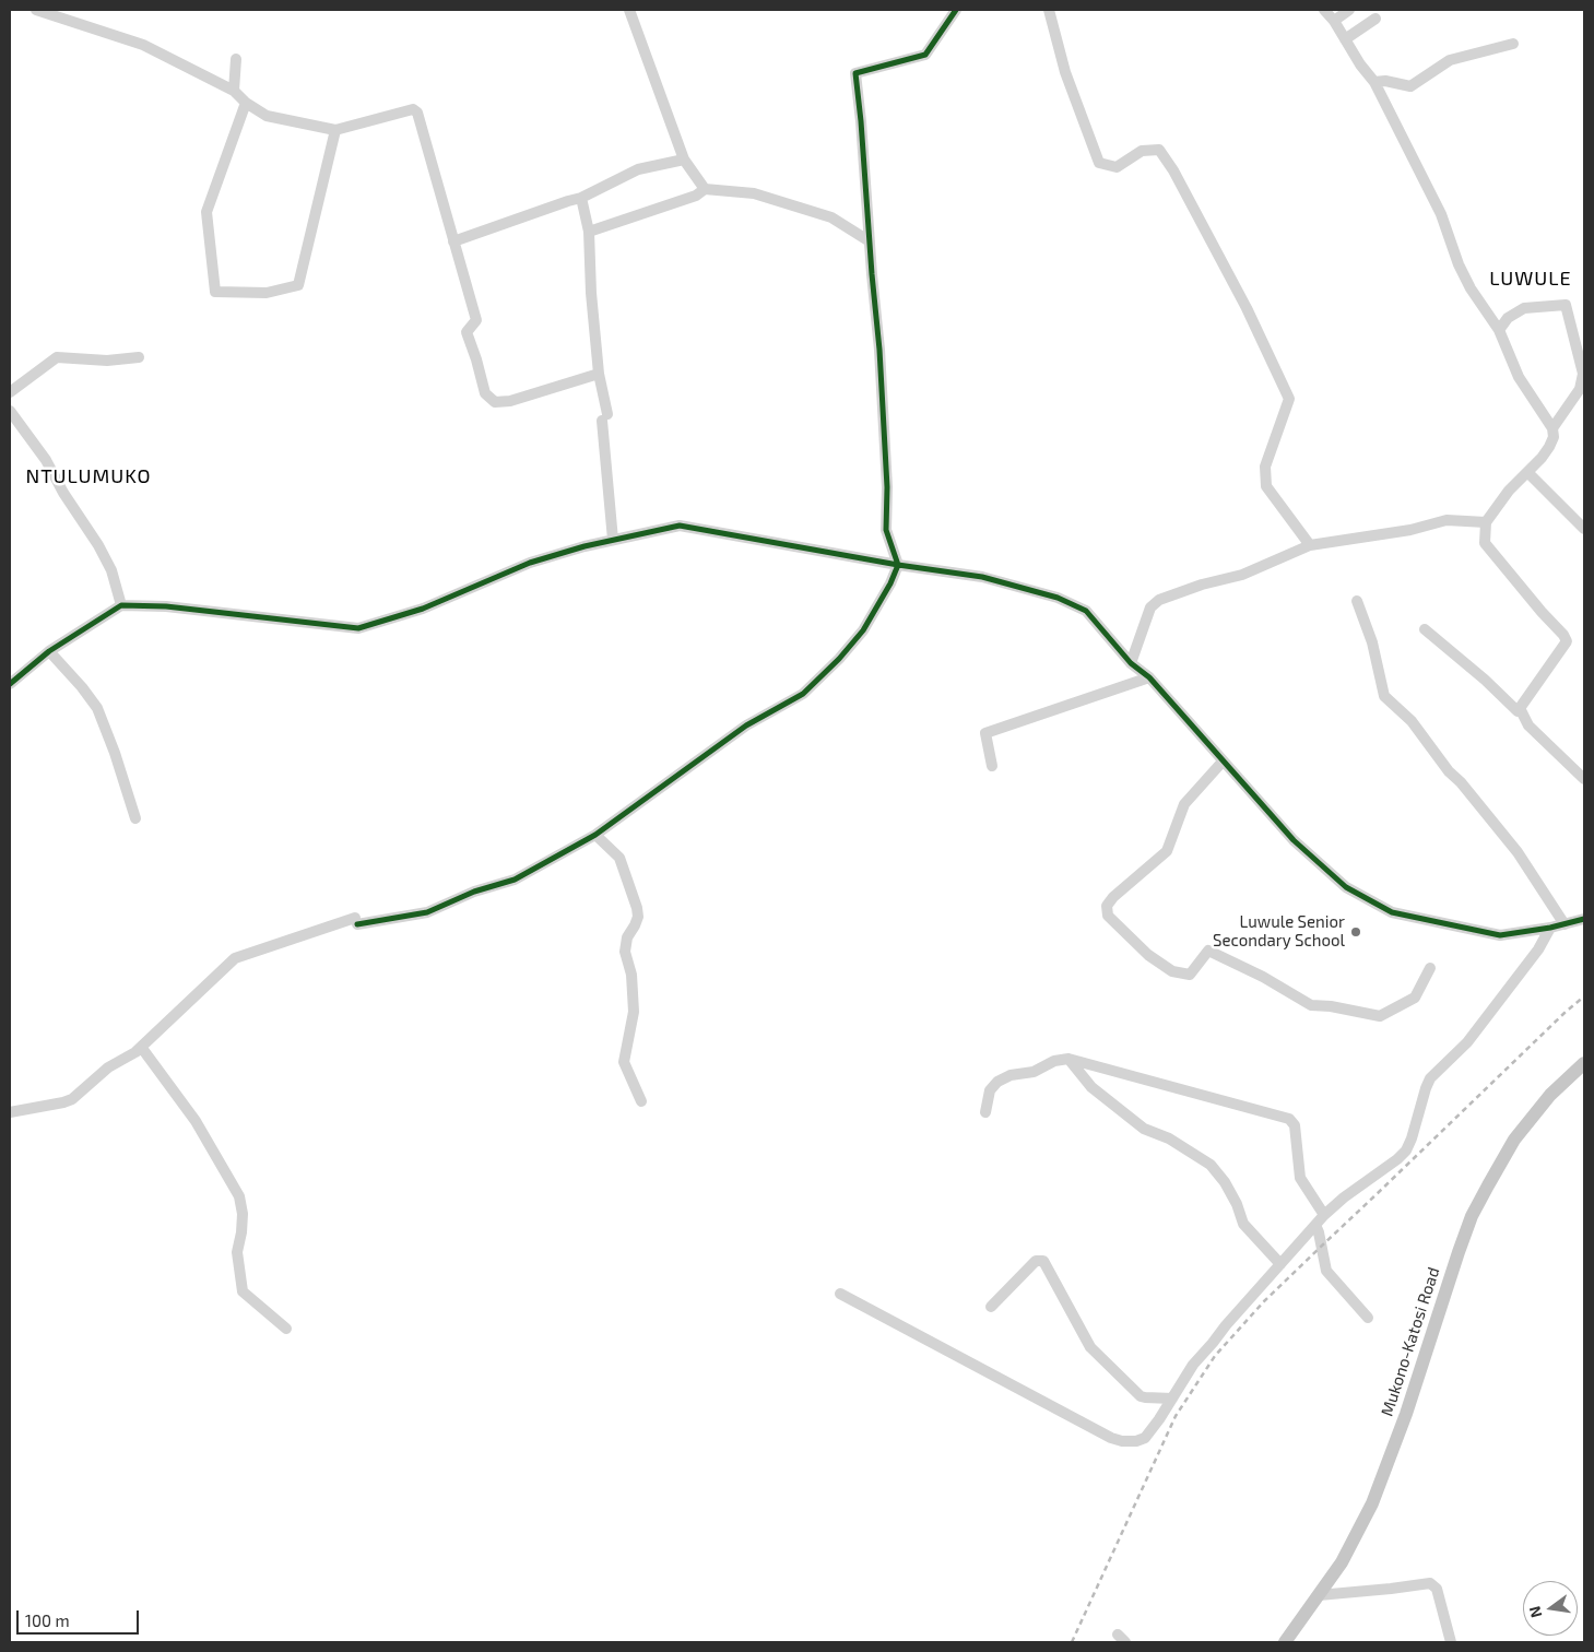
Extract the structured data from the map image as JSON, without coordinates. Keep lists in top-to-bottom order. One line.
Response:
{"streets":{"main road":["Mukono-Katosi Road"]},"districts":["LUWULE","NTULUMUKO"],"places":["Luwule Senior Secondary School"],"scale_bar":"100 m","north":"left"}
